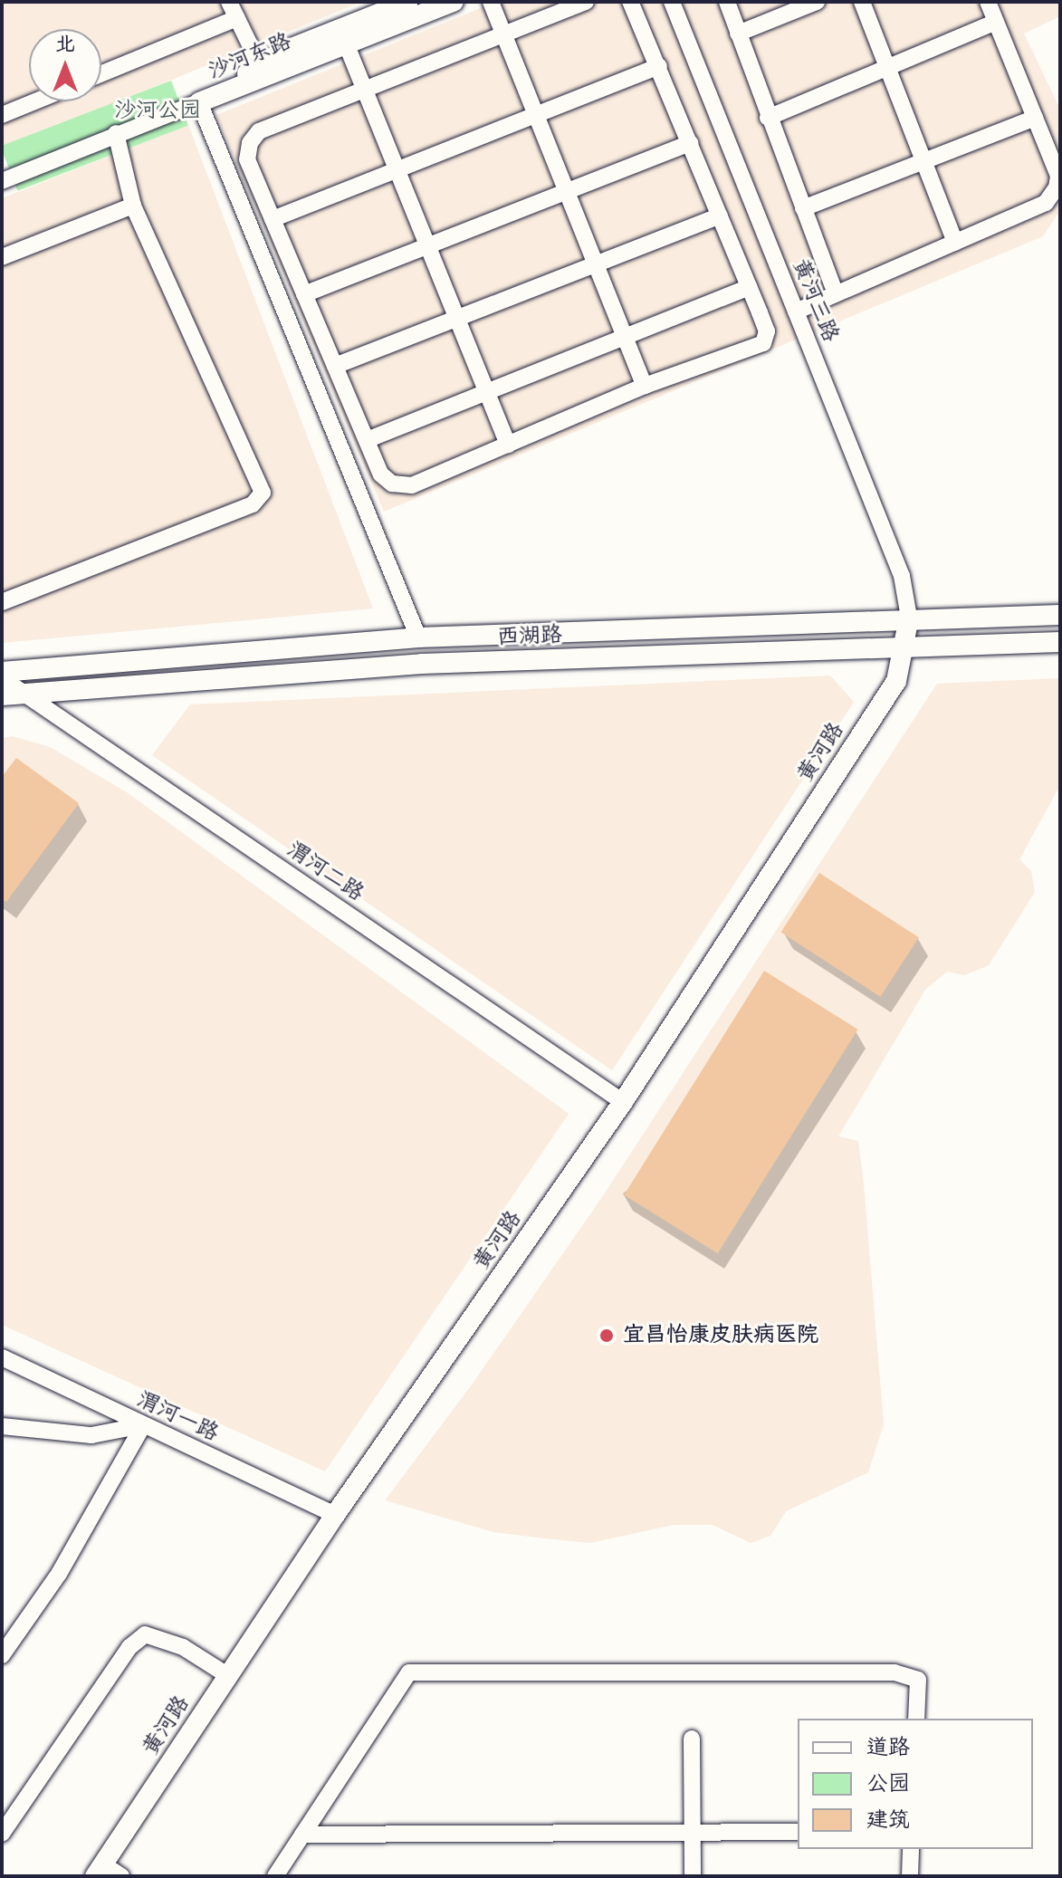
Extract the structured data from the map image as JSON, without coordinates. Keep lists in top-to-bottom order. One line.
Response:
{"streets":{"main road":["沙河东路","西湖路","黄河路"],"street":["黄河三路","渭河二路","渭河一路"]},"crossings":[["黄河三路","西湖路"],["黄河三路","黄河路"],["西湖路","黄河路"],["西湖路","渭河二路"],["黄河路","渭河二路"],["黄河路","渭河一路"]],"parks":["沙河公园"],"places":["宜昌怡康皮肤病医院"],"legend":["道路","公园","建筑"],"north":"top"}
